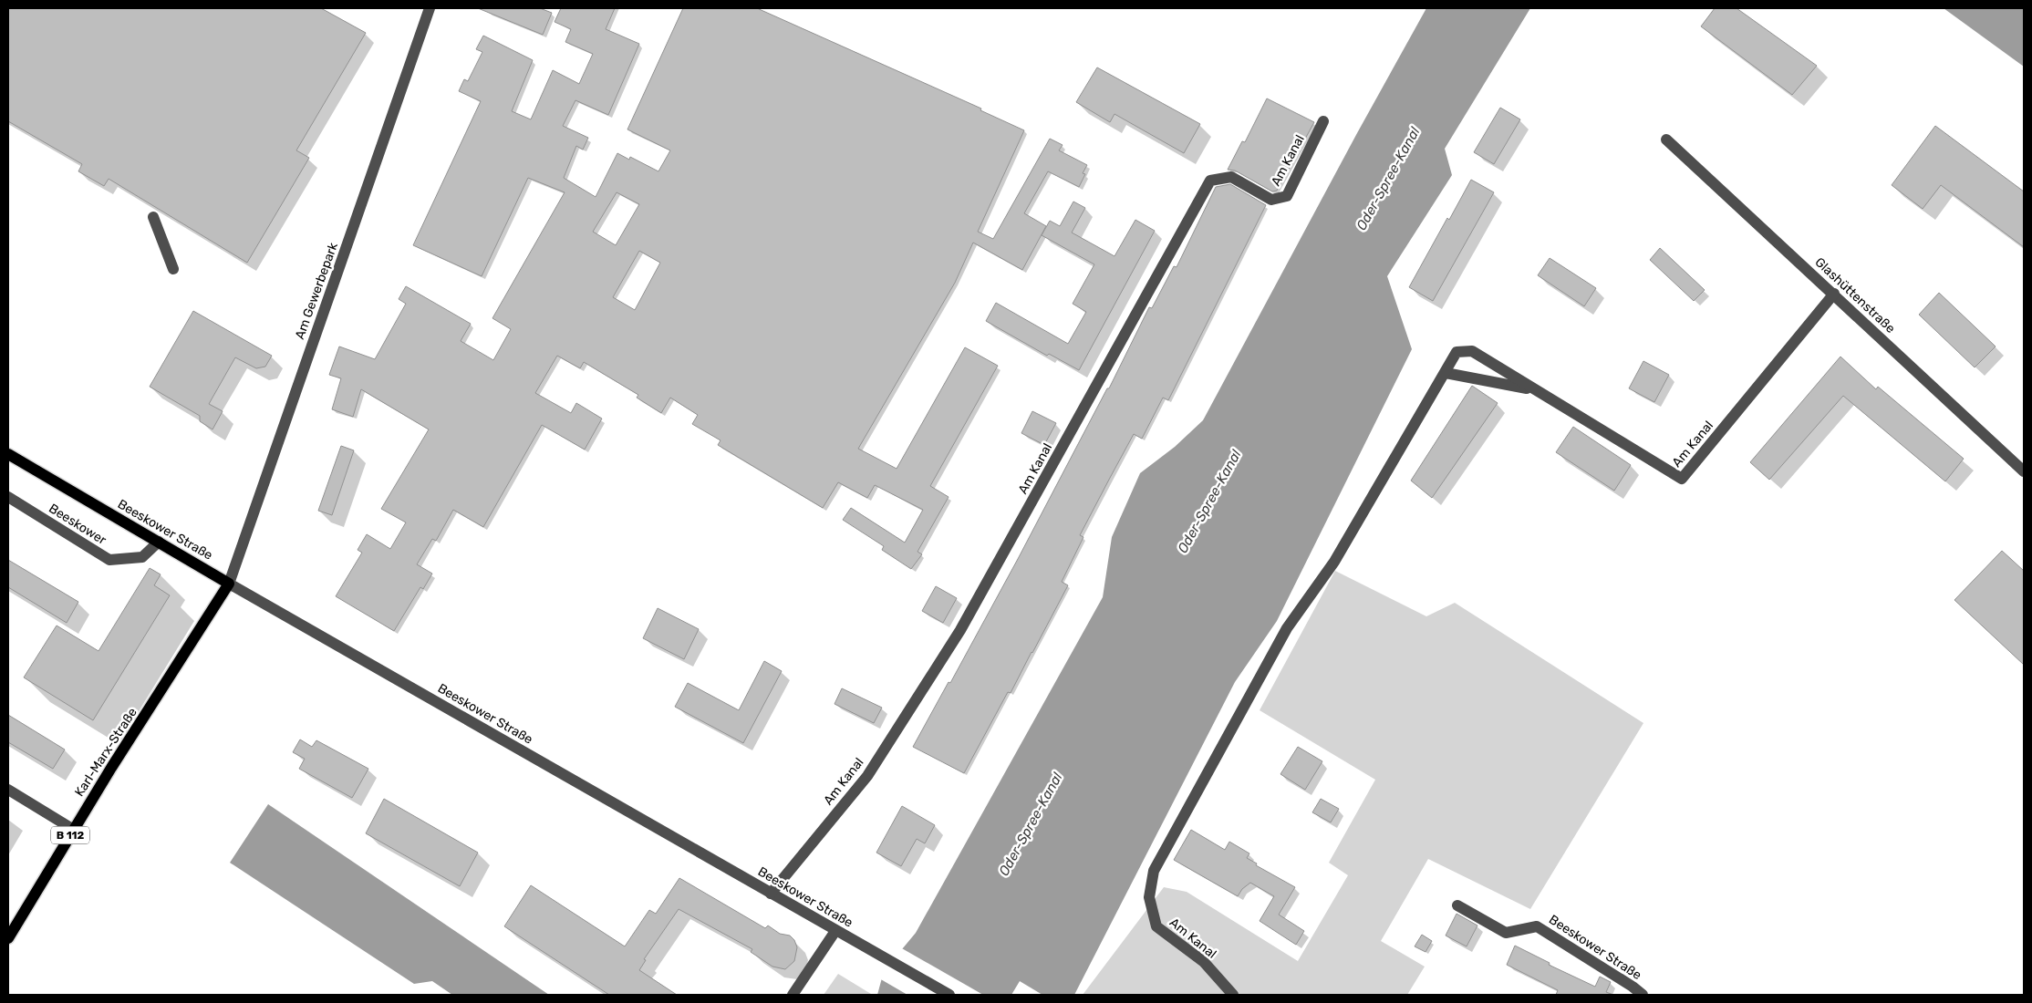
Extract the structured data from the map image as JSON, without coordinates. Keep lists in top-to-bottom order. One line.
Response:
{"streets":{"main road":["Beeskower Straße","Karl-Marx-Straße","B 112"],"street":["Am Kanal","Am Gewerbepark","Glashüttenstraße","Beeskower"]},"crossings":[["Am Kanal","Glashüttenstraße"],["Am Kanal","Beeskower Straße"],["Am Gewerbepark","Beeskower Straße"],["Am Gewerbepark","Karl-Marx-Straße"],["Beeskower","Beeskower Straße"],["Beeskower Straße","Karl-Marx-Straße"]],"water":["Oder-Spree-Kanal"]}
